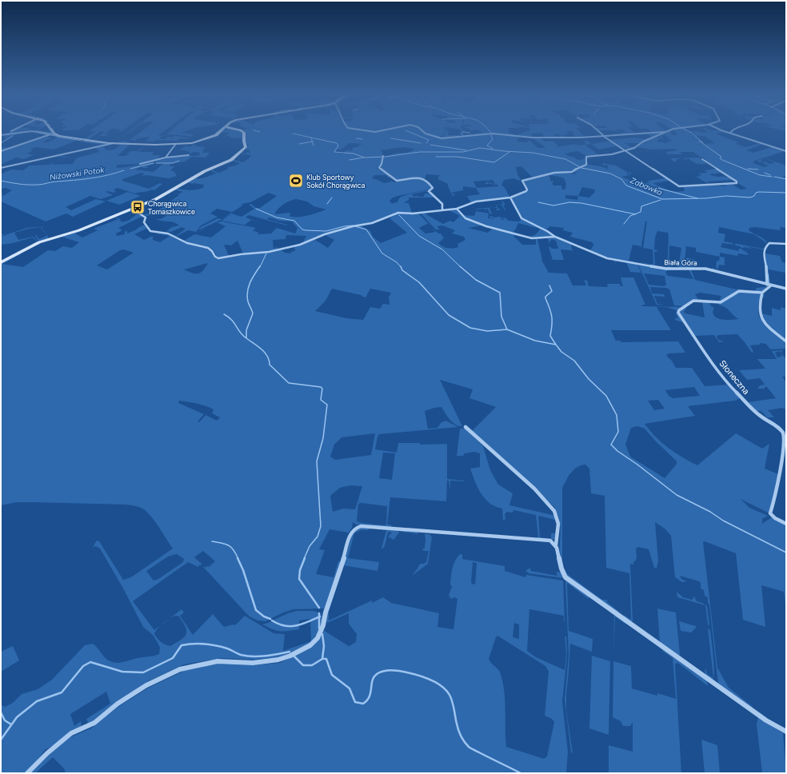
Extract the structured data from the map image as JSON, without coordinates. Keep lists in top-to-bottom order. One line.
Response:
{"streets":{"street":["Biała Góra","Słoneczna"]},"water":["Niżowski Potok","Zabawka"],"places":{"sports":["Klub Sportowy Sokół Chorągwica"],"bus stop":["Chorągwica Tomaszkowice"]}}
